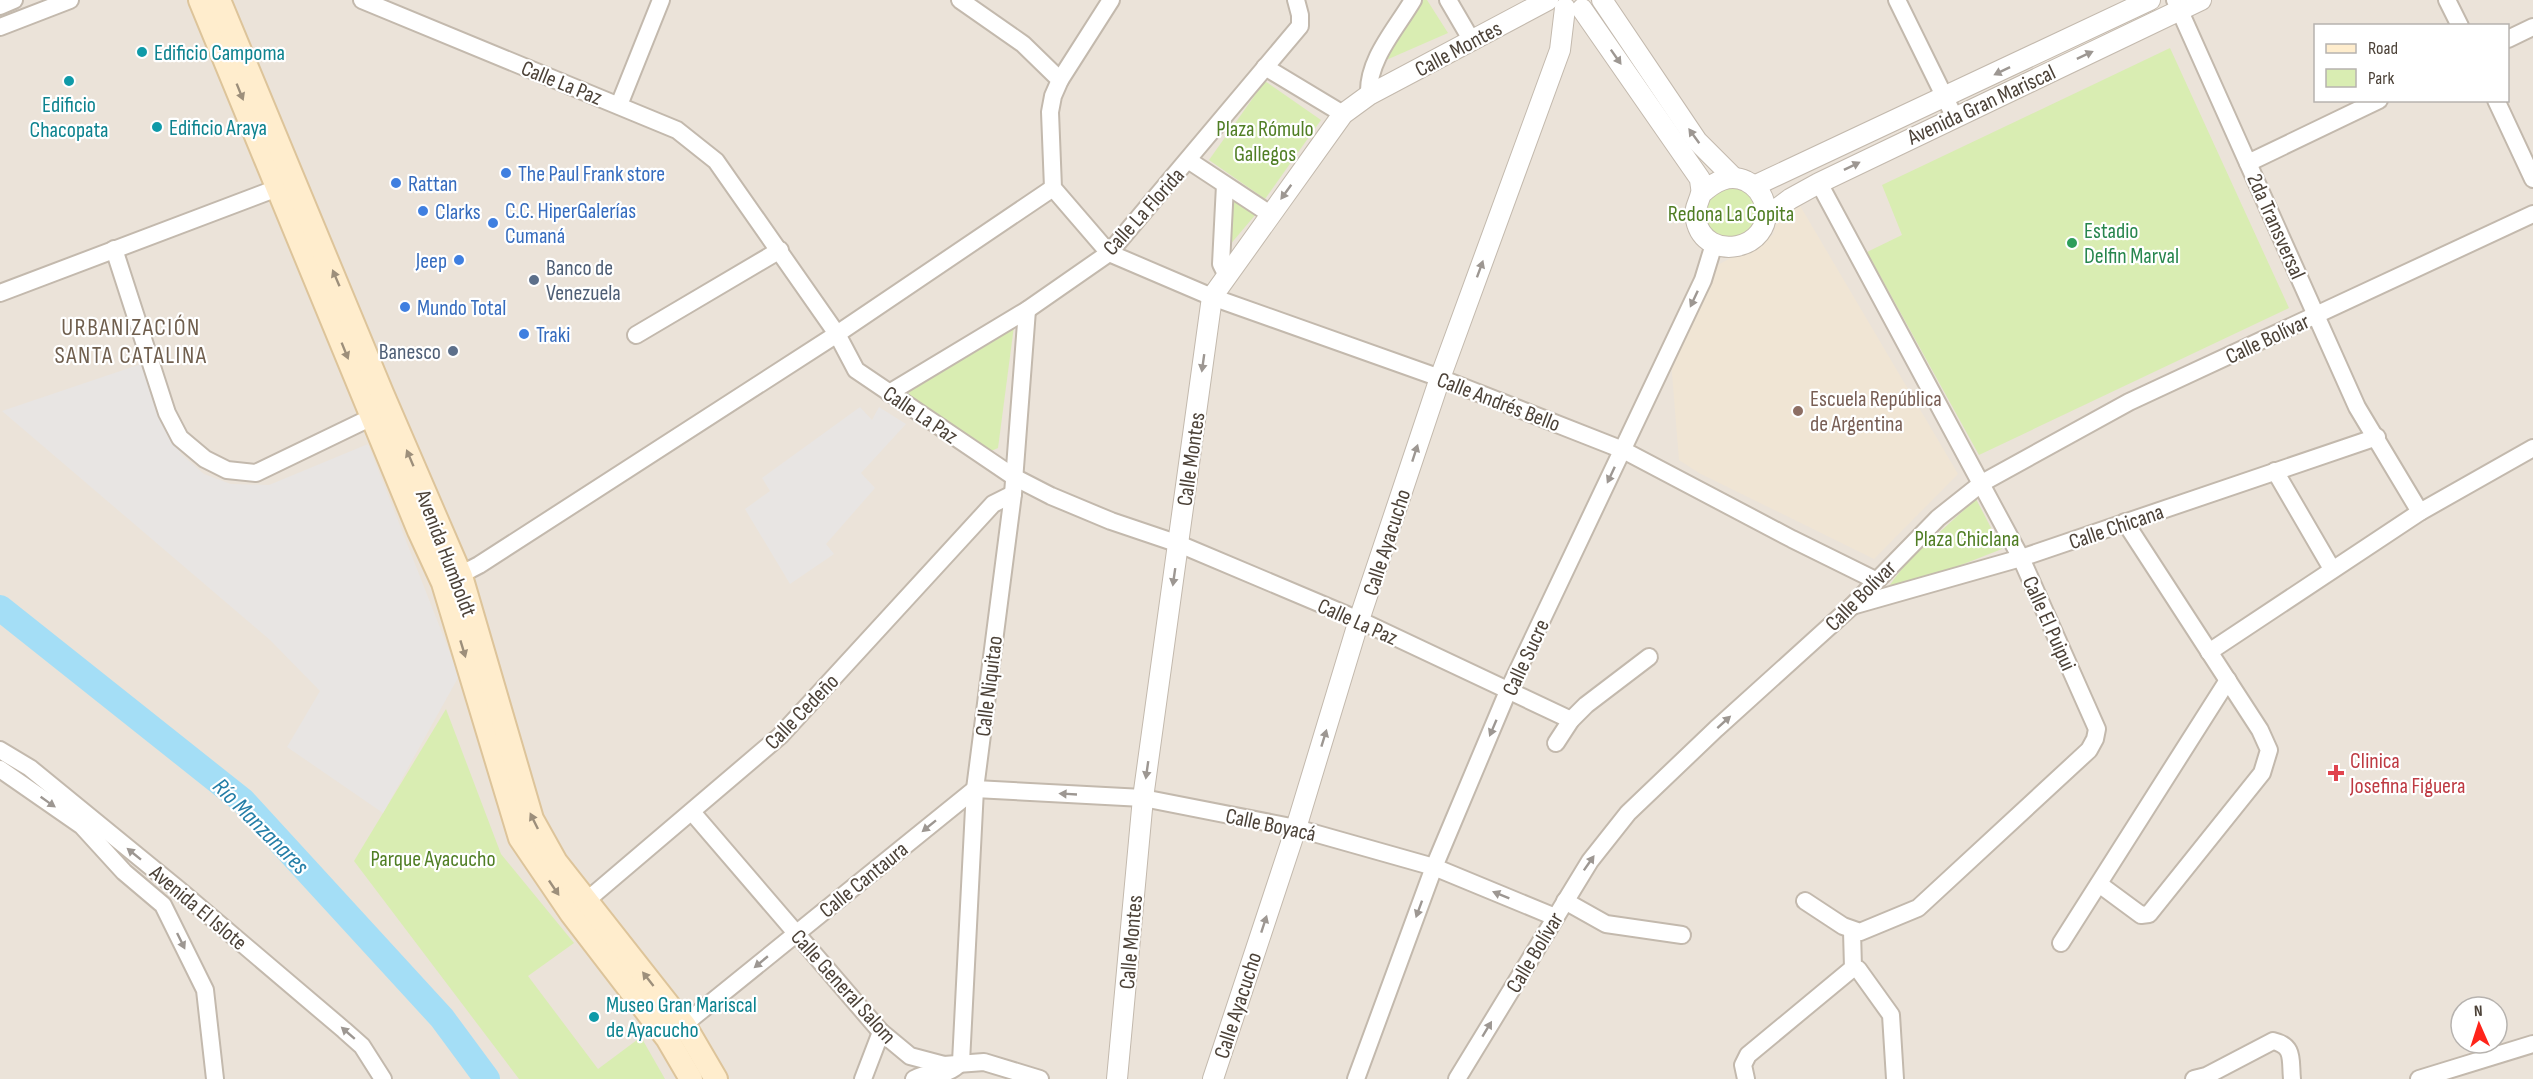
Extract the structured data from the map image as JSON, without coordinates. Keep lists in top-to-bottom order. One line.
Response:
{"streets":{"main road":["Avenida Humboldt"],"street":["Calle Montes","Calle La Paz","Avenida Gran Mariscal","Calle La Florida","2da Transversal","Calle Bolívar","Calle Andrés Bello","Calle Chicana","Calle Ayacucho","Calle El Puipui","Calle Sucre","Calle Niquitao","Calle Cedeño","Calle Boyacá","Calle Cantaura","Avenida El Islote","Calle General Salom"]},"crossings":[["Calle Montes","Calle La Paz"],["Calle Montes","Calle Andrés Bello"],["Calle Montes","Calle Ayacucho"],["Calle Montes","Calle Boyacá"],["Calle La Paz","Calle La Florida"],["Calle La Paz","Calle Ayacucho"],["Calle La Paz","Calle Sucre"],["Calle La Paz","Calle Niquitao"],["Avenida Gran Mariscal","2da Transversal"],["Avenida Gran Mariscal","Calle El Puipui"],["Avenida Gran Mariscal","Calle Sucre"],["Calle La Florida","Calle Andrés Bello"],["Calle La Florida","Calle Niquitao"],["2da Transversal","Calle Bolívar"],["2da Transversal","Calle Chicana"],["Calle Bolívar","Calle Andrés Bello"],["Calle Bolívar","Calle Chicana"],["Calle Bolívar","Calle El Puipui"],["Calle Bolívar","Calle Boyacá"],["Calle Andrés Bello","Calle Ayacucho"],["Calle Andrés Bello","Calle Sucre"],["Calle Chicana","Calle El Puipui"],["Calle Ayacucho","Calle Boyacá"],["Avenida Humboldt","Calle Cedeño"],["Avenida Humboldt","Calle Cantaura"],["Calle Sucre","Calle Boyacá"],["Calle Niquitao","Calle Cedeño"],["Calle Niquitao","Calle Boyacá"],["Calle Niquitao","Calle Cantaura"],["Calle Niquitao","Calle General Salom"],["Calle Cedeño","Calle General Salom"],["Calle Boyacá","Calle Cantaura"],["Calle Cantaura","Calle General Salom"]],"one_way":["Calle Montes","Calle Bolívar","Calle Ayacucho","Calle Sucre","Calle Boyacá","Calle Cantaura"],"districts":["URBANIZACIÓN SANTA CATALINA"],"water":["Río Manzanares"],"parks":["Plaza Rómulo Gallegos","Redona La Copita","Plaza Chiclana","Parque Ayacucho"],"places":{"other":["Edificio Campoma","Edificio Chacopata","Edificio Araya","The Paul Frank store","Rattan","Clarks","C.C. HiperGalerías Cumaná","Estadio Delfin Marval","Jeep","Banco de Venezuela","Mundo Total","Traki","Banesco","Escuela República de Argentina","Museo Gran Mariscal de Ayacucho"],"health":["Clinica Josefina Figuera"]},"legend":["Road","Park"],"north":"top"}
